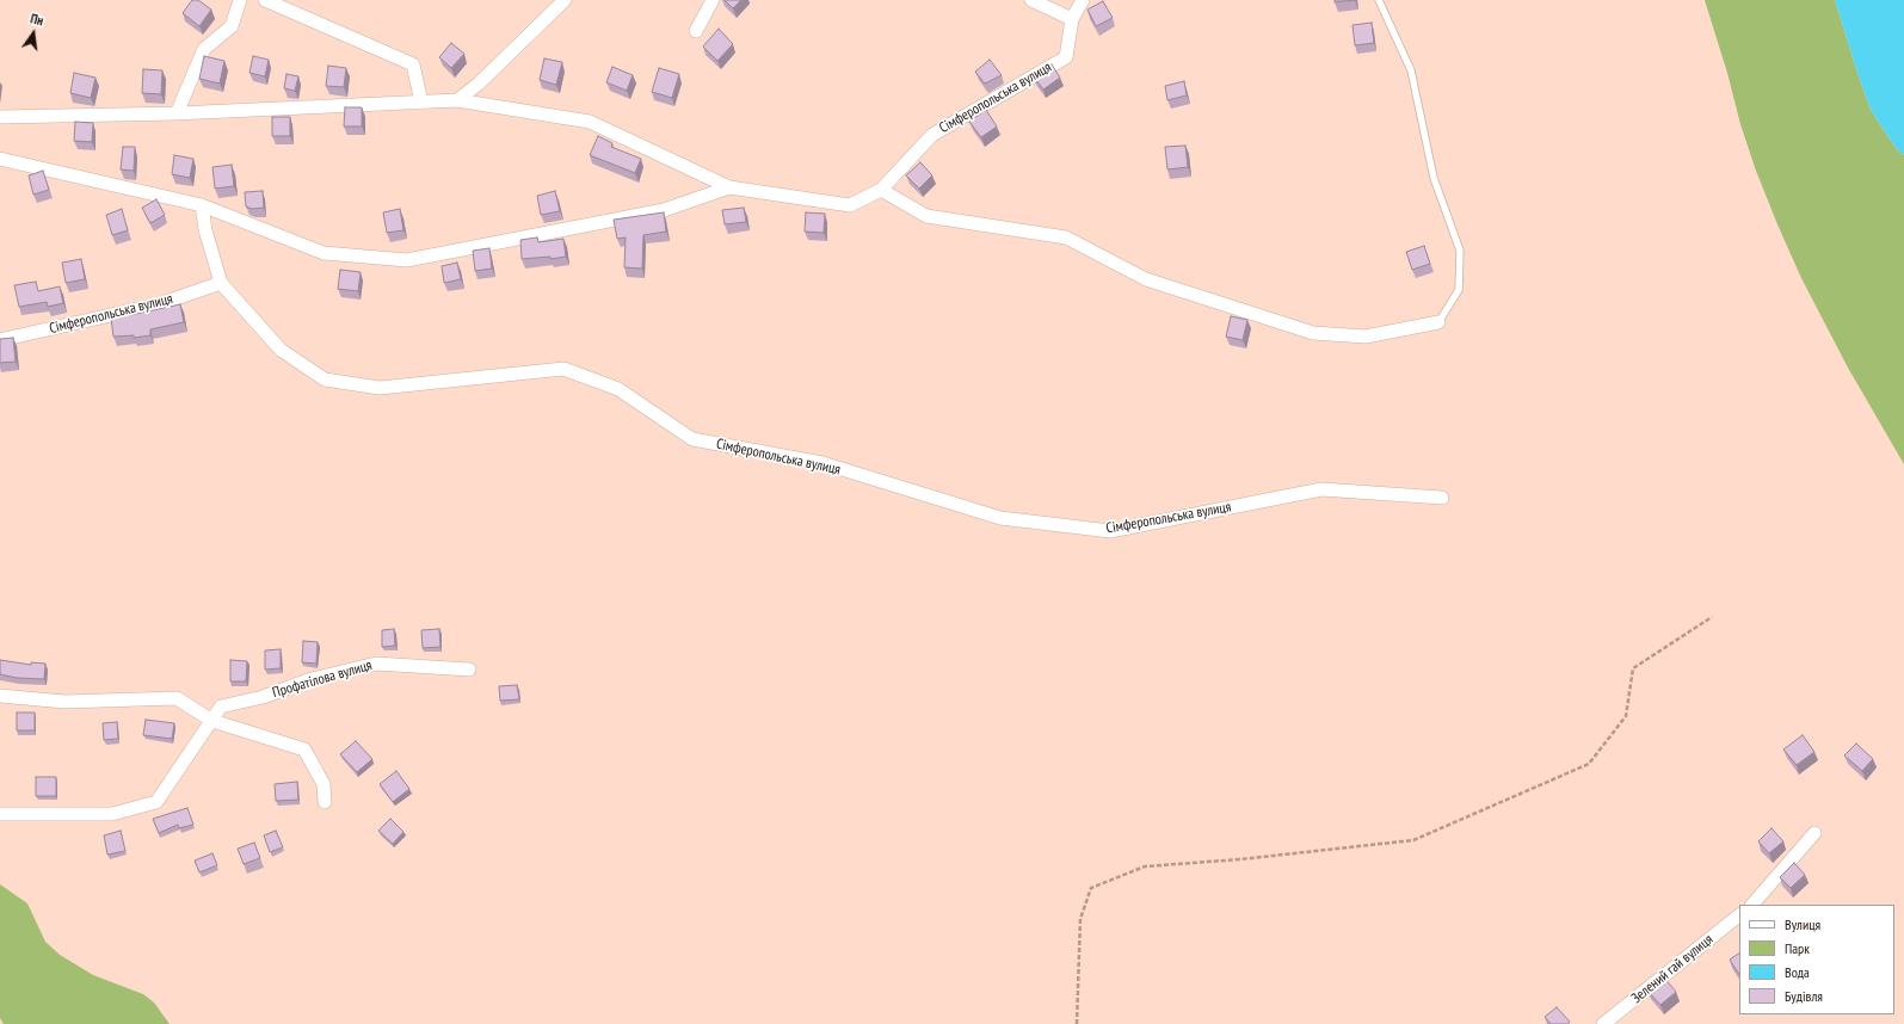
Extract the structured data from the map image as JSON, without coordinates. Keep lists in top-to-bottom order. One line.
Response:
{"streets":{"street":["Сімферопольська вулиця","Профатілова вулиця","Зелений гай вулиця"]},"legend":["Вулиця","Парк","Вода","Будівля"],"north":"top"}
